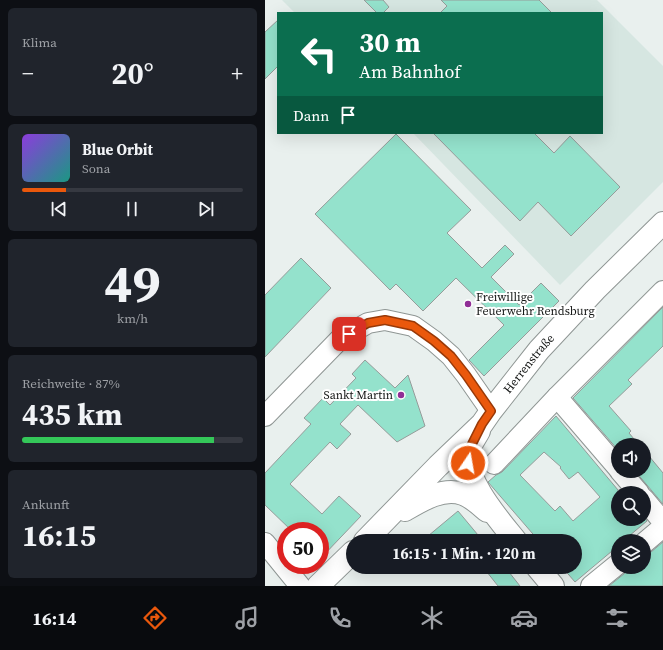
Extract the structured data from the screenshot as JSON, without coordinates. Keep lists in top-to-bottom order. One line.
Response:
{"streets":{"main road":["Herrenstraße"]},"places":["Freiwillige Feuerwehr Rendsburg","Sankt Martin"],"page":{"tile":["Klima",["49","km/h"],["Reichweite · 87%","435 km"],["Ankunft","16:15"]],"turn":["30 m","Am Bahnhof"],"heat":["−","20°","+"],"then":"Dann","song":["Blue Orbit","Sona"],"limit":"50","trip":"16:15 · 1 Min. · 120 m","tabs":"16:14"}}
